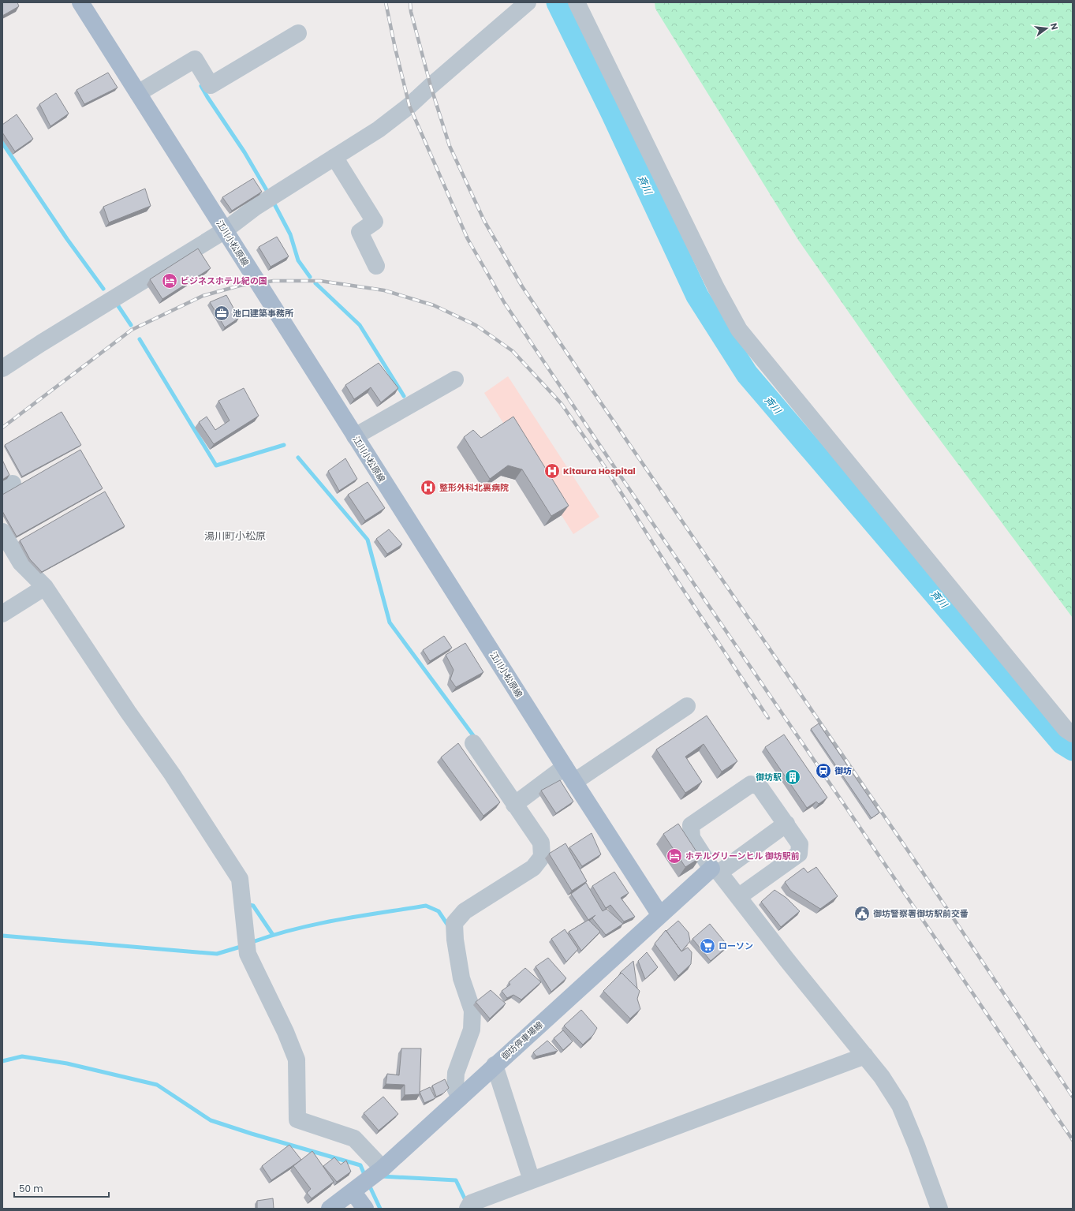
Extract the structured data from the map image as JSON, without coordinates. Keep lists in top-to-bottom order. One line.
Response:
{"streets":{"main road":["江川小松原線","御坊停車場線"]},"crossings":[["江川小松原線","御坊停車場線"]],"districts":["湯川町小松原"],"water":["斉川"],"places":{"hotel":["ビジネスホテル紀の国","ホテルグリーンヒル 御坊駅前"],"office":["池口建築事務所"],"hospital":["Kitaura Hospital","整形外科北裏病院"],"station":["御坊"],"building":["御坊駅"],"public building":["御坊警察署御坊駅前交番"],"supermarket":["ローソン"]},"scale_bar":"50 m","north":"right"}
